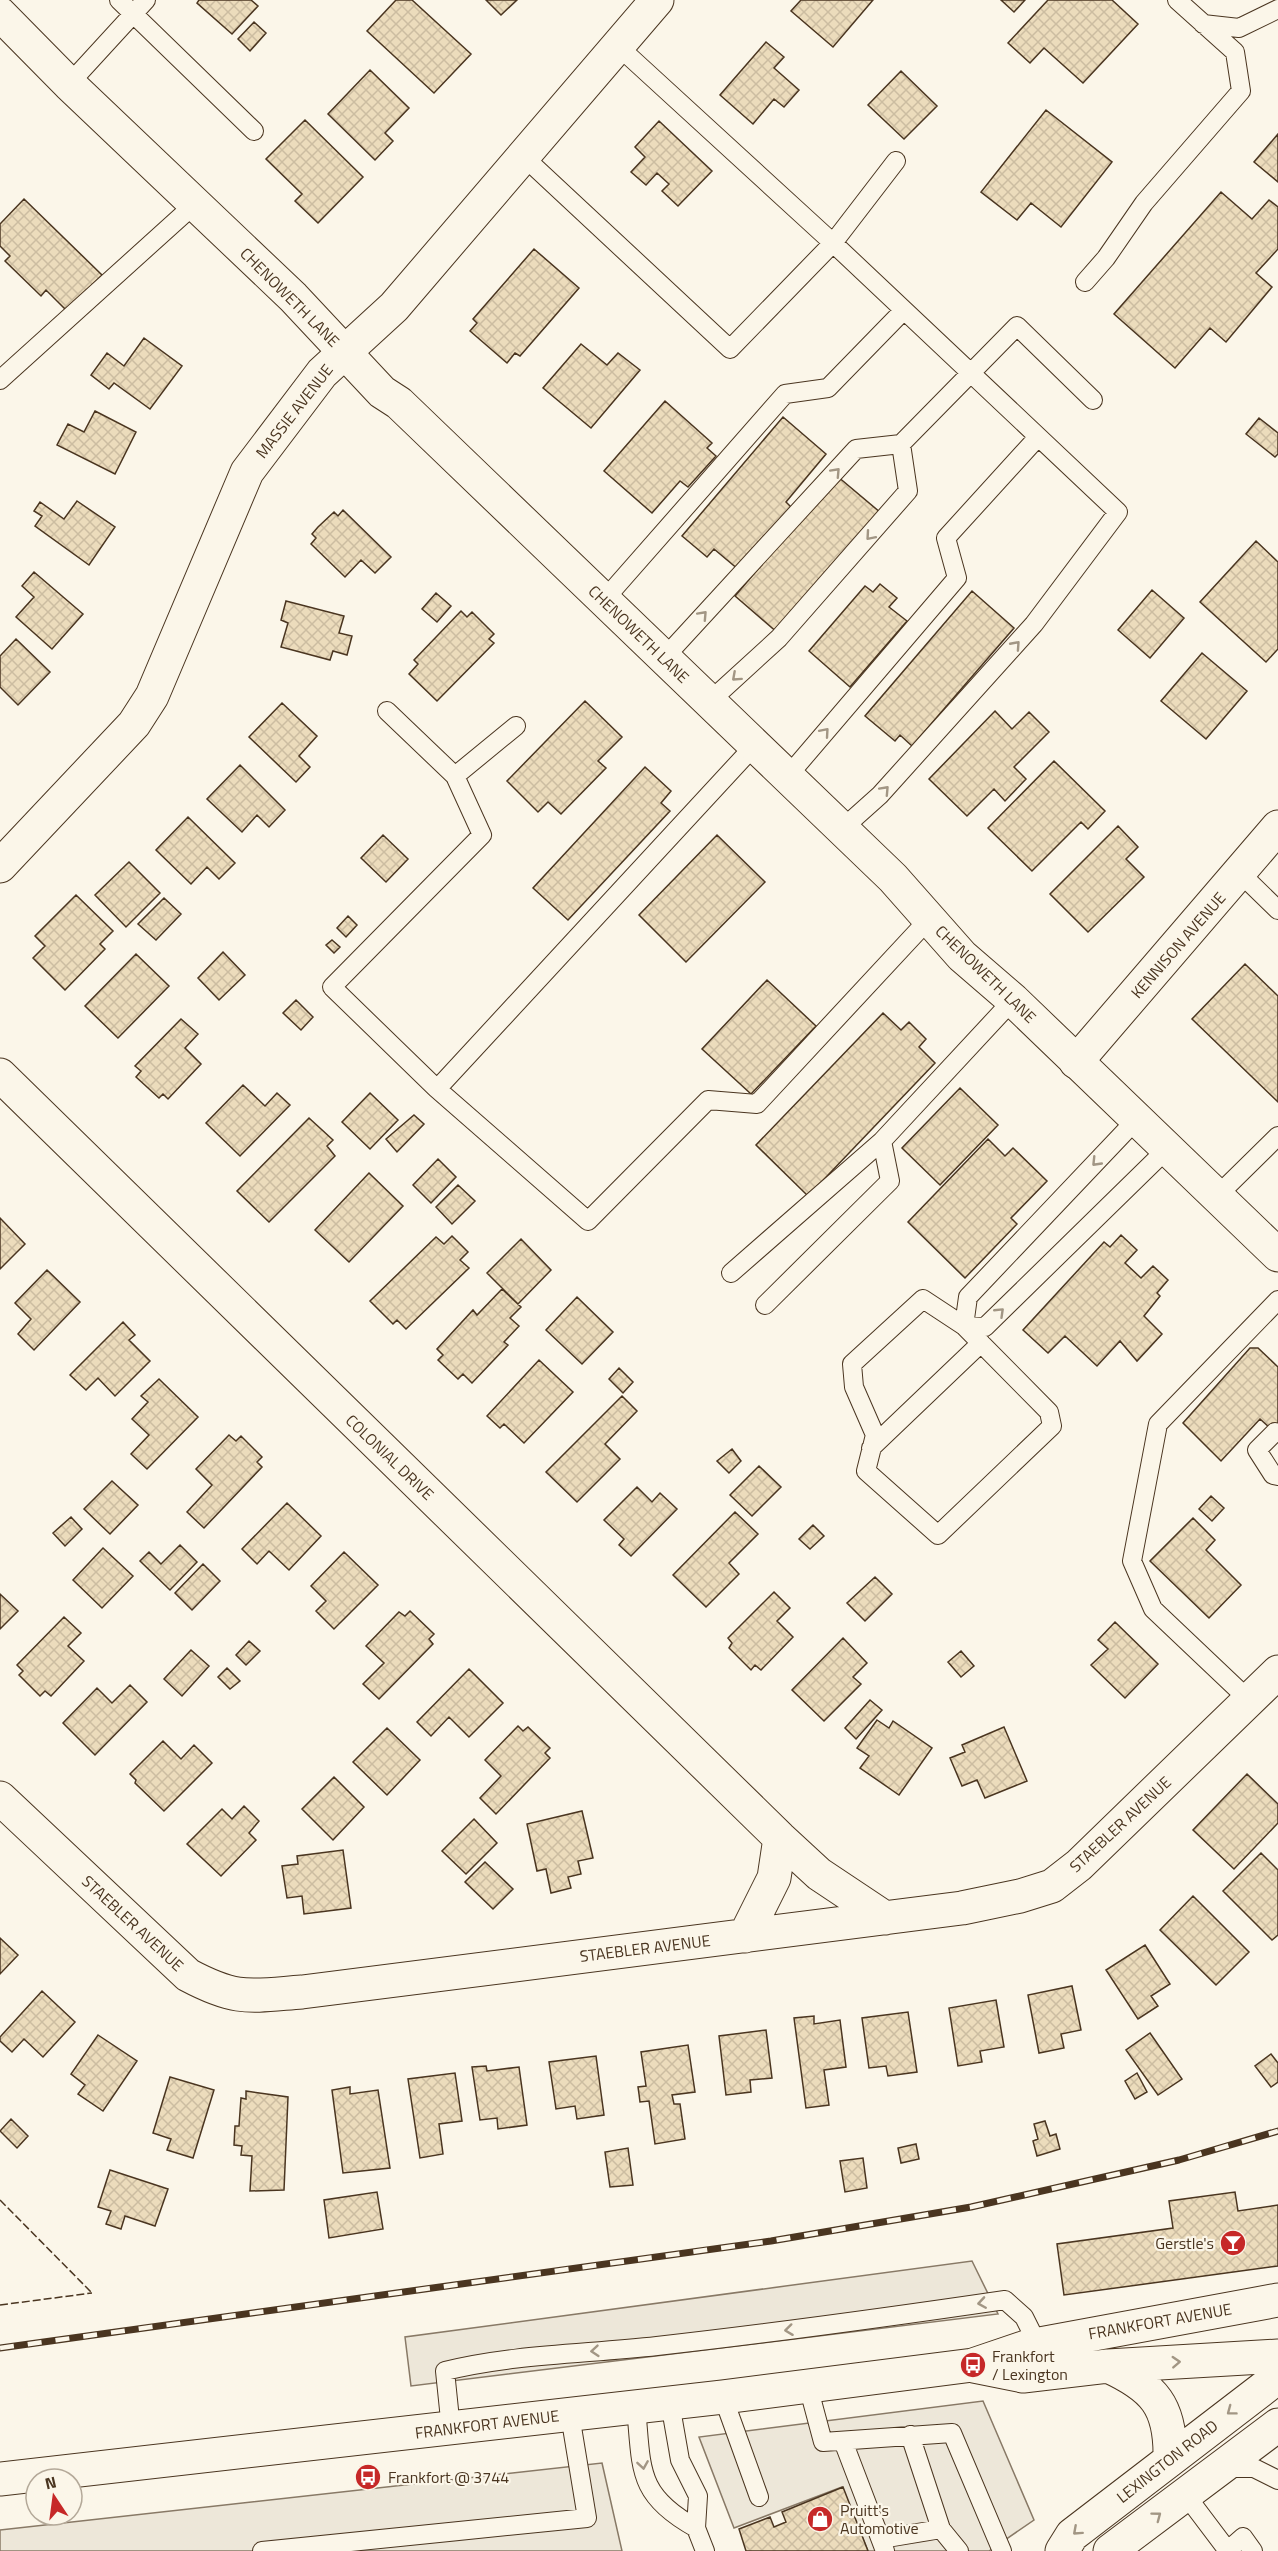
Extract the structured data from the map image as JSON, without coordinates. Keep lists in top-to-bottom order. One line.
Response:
{"streets":{"street":["CHENOWETH LANE","MASSIE AVENUE","KENNISON AVENUE","COLONIAL DRIVE","STAEBLER AVENUE","FRANKFORT AVENUE","LEXINGTON ROAD"]},"crossings":[["CHENOWETH LANE","MASSIE AVENUE"],["CHENOWETH LANE","KENNISON AVENUE"],["COLONIAL DRIVE","STAEBLER AVENUE"]],"places":{"bar":["Gerstle's"],"bus stop":["Frankfort / Lexington","Frankfort @ 3744"],"shop":["Pruitt's Automotive"]},"north":"top"}
